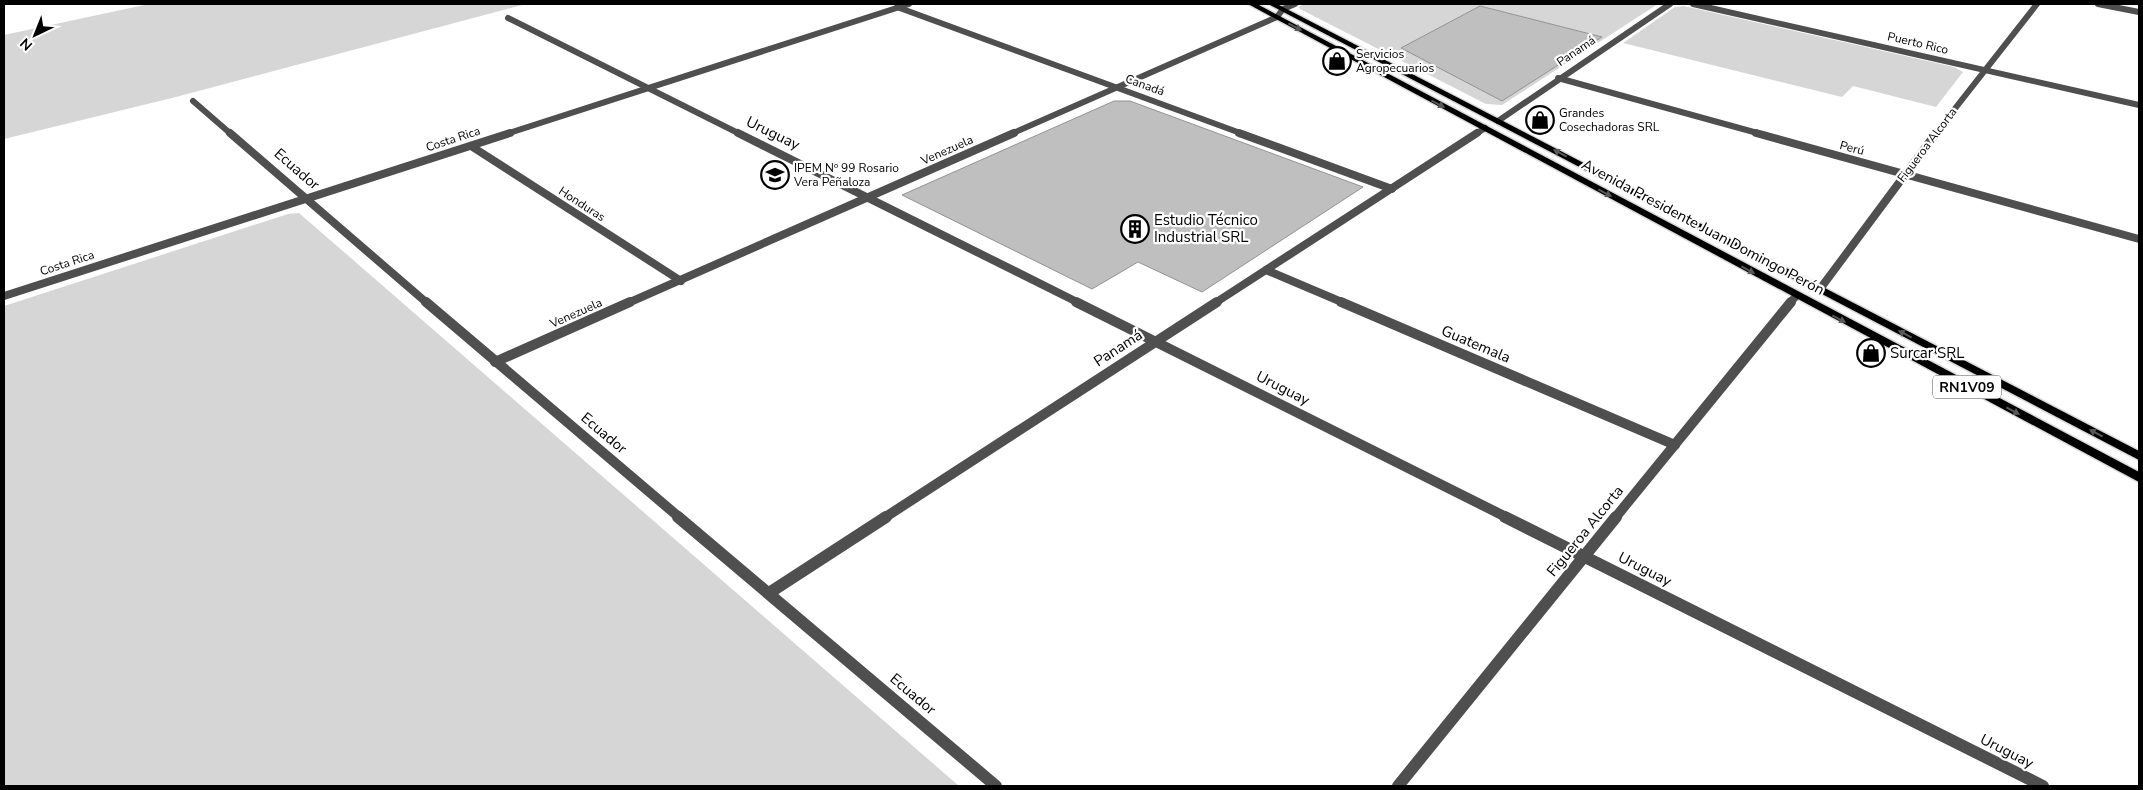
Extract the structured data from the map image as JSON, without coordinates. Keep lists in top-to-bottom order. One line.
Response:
{"streets":{"main road":["Avenida Presidente Juan Domingo Perón","RN1V09"],"street":["Puerto Rico","Panamá","Canadá","Uruguay","Costa Rica","Figueroa Alcorta","Perú","Venezuela","Ecuador","Honduras","Guatemala"]},"crossings":[["Puerto Rico","Figueroa Alcorta"],["Panamá","Canadá"],["Panamá","Uruguay"],["Panamá","Perú"],["Panamá","Ecuador"],["Panamá","Avenida Presidente Juan Domingo Perón"],["Panamá","Guatemala"],["Canadá","Costa Rica"],["Canadá","Venezuela"],["Uruguay","Costa Rica"],["Uruguay","Figueroa Alcorta"],["Uruguay","Venezuela"],["Costa Rica","Ecuador"],["Costa Rica","Honduras"],["Figueroa Alcorta","Perú"],["Figueroa Alcorta","Avenida Presidente Juan Domingo Perón"],["Figueroa Alcorta","Guatemala"],["Venezuela","Ecuador"],["Venezuela","Honduras"],["Venezuela","Avenida Presidente Juan Domingo Perón"]],"places":{"shop":["Servicios Agropecuarios","Grandes Cosechadoras SRL","Surcar SRL"],"school or university":["IPEM Nº 99 Rosario Vera Peñaloza"],"building":["Estudio Técnico Industrial SRL"]},"north":"bottom left"}
